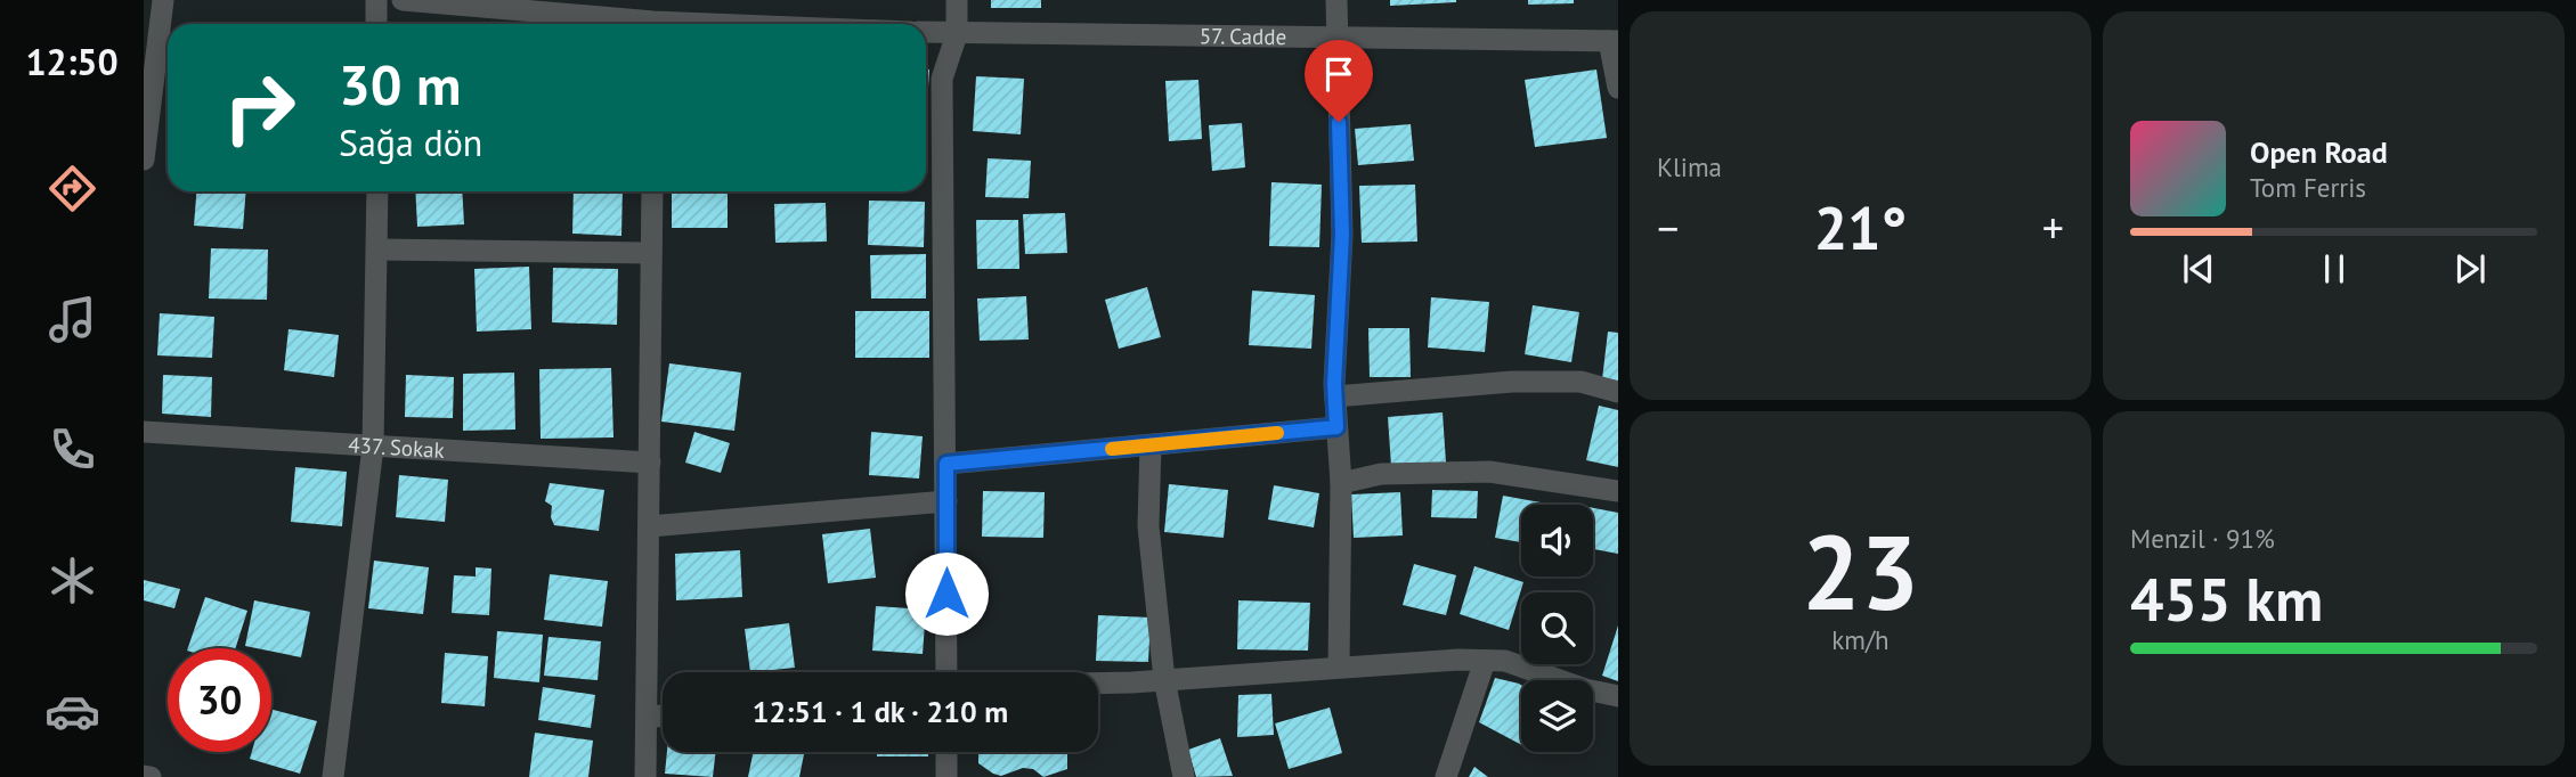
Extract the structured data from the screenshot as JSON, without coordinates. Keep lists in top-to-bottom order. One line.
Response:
{"streets":{"street":["57. Cadde","437. Sokak"]},"page":{"tabs":"12:50","tile":["Klima",["23","km/h"],["Menzil · 91%","455 km"]],"turn":["30 m","Sağa dön"],"song":["Open Road","Tom Ferris"],"heat":["−","21°","+"],"limit":"30","trip":"12:51 · 1 dk · 210 m"}}
